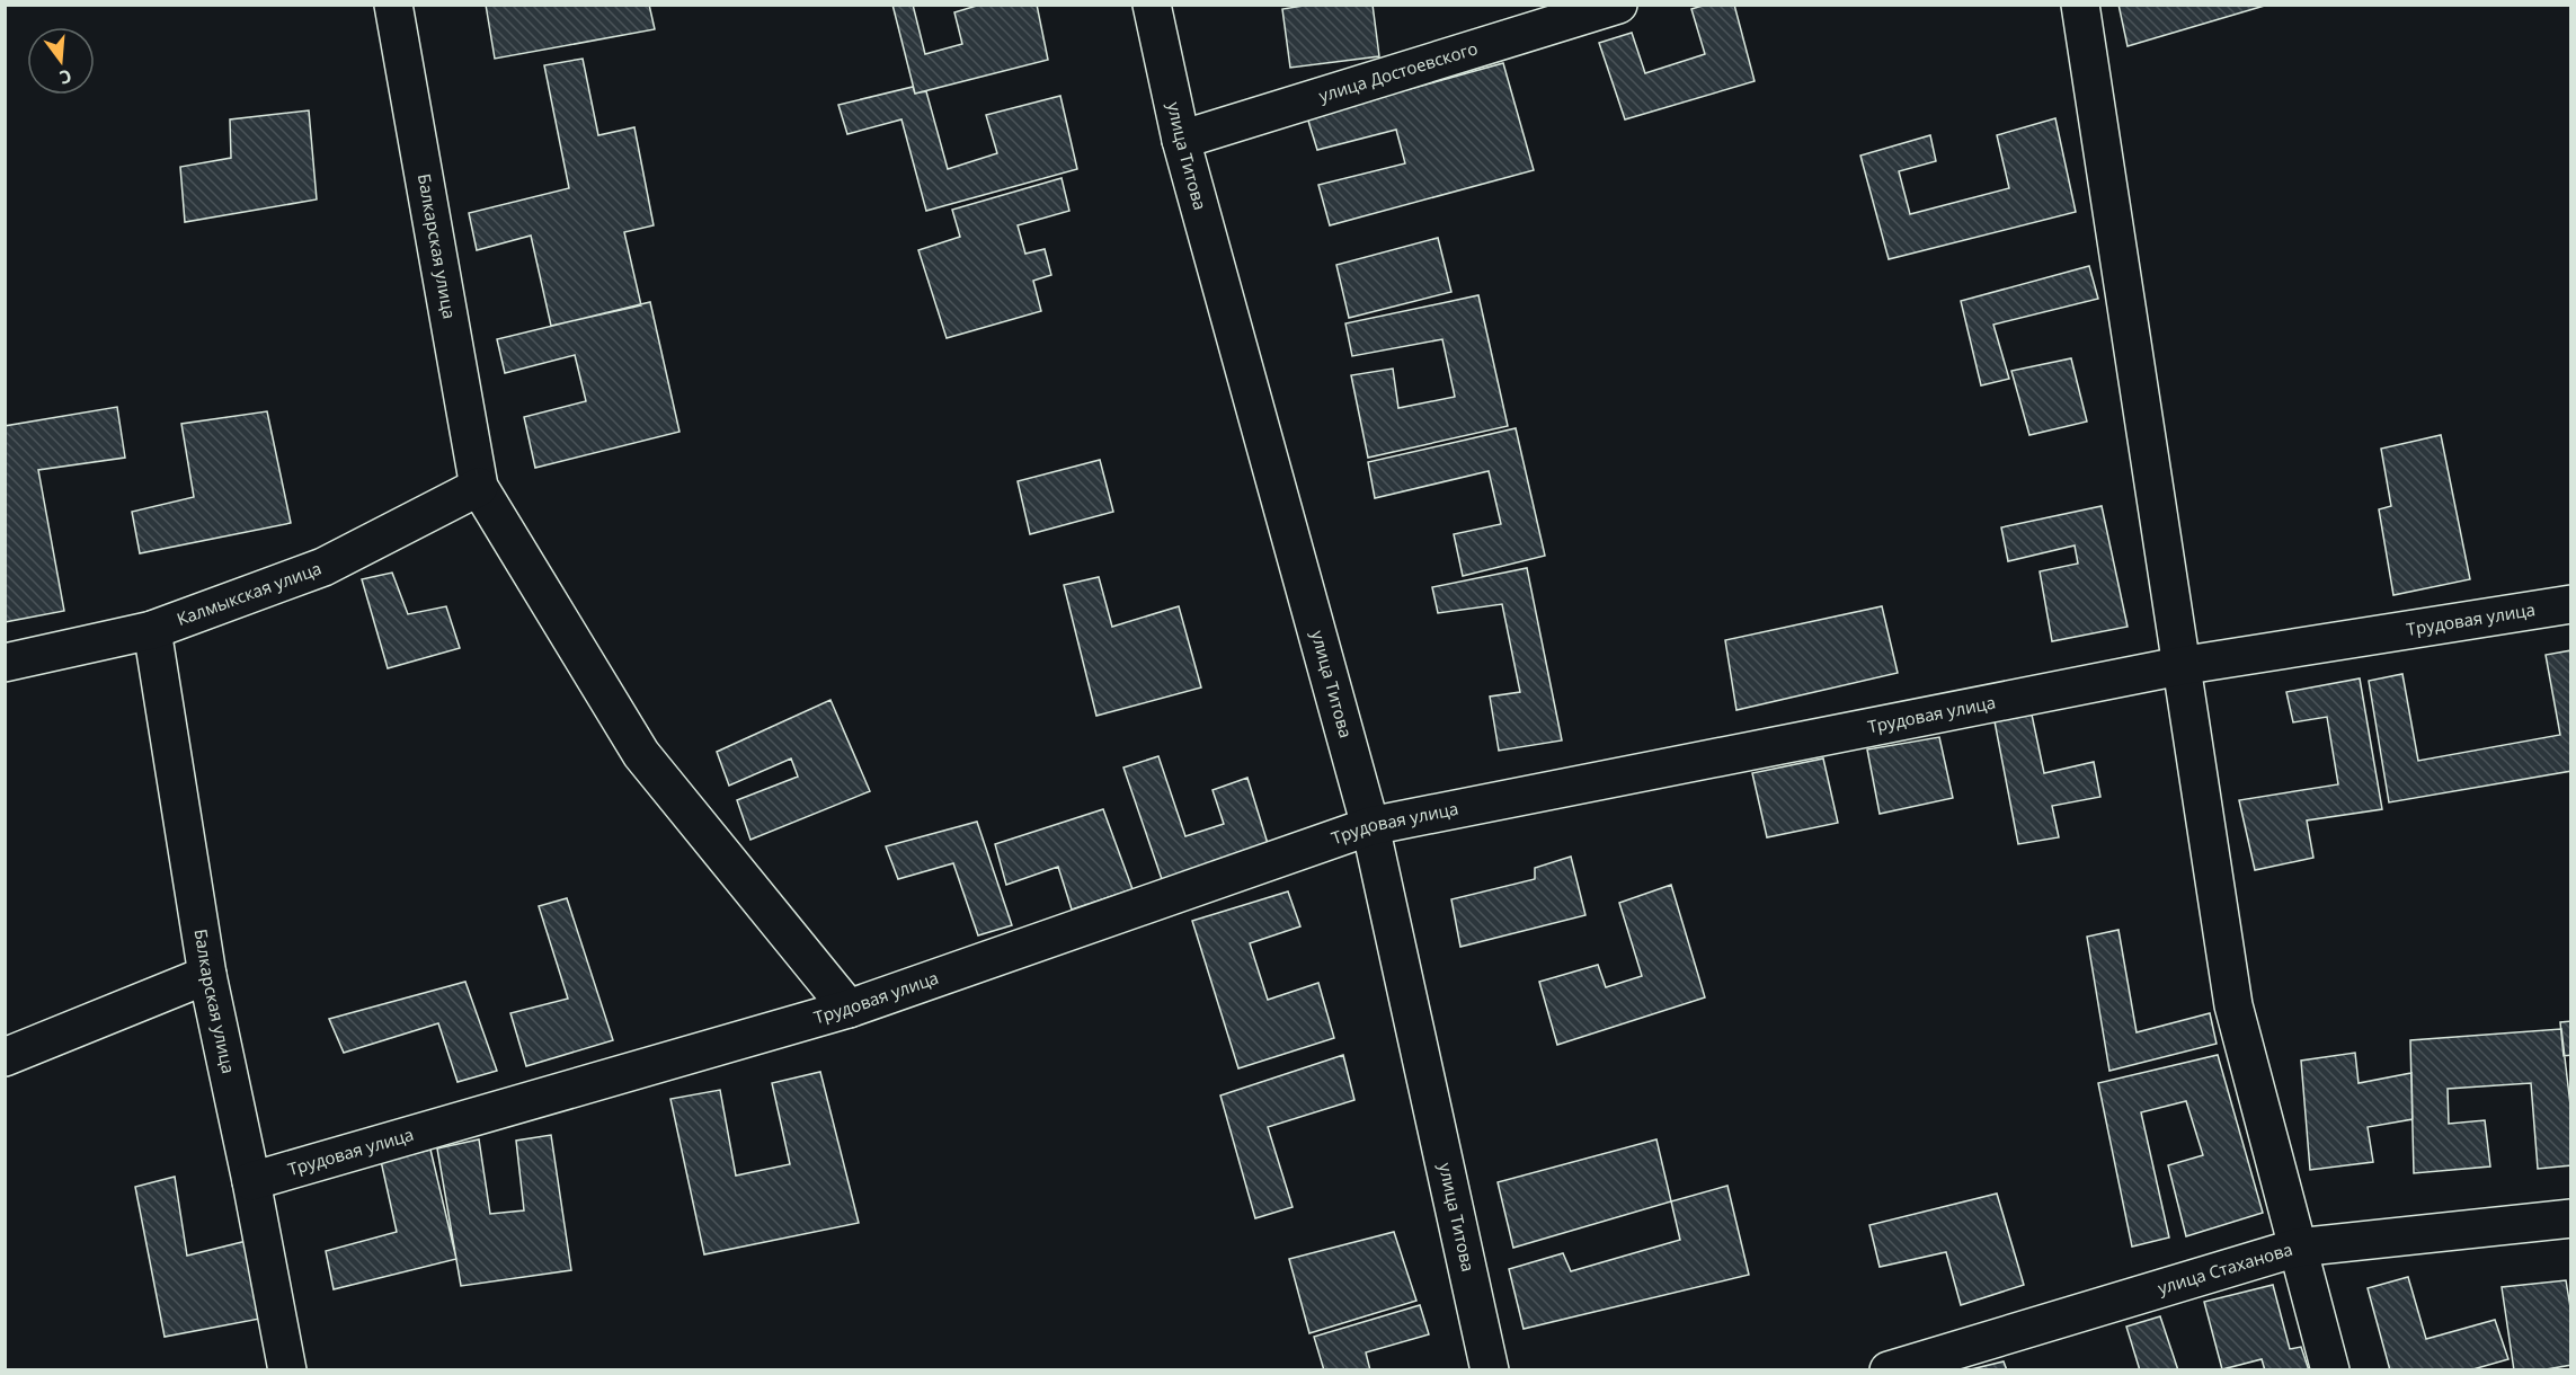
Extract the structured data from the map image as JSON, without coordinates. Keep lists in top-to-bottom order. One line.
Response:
{"streets":{"street":["улица Достоевского","улица Титова","Балкарская улица","Калмыкская улица","Трудовая улица","улица Стаханова"]},"crossings":[["улица Достоевского","улица Титова"],["улица Титова","Трудовая улица"],["Балкарская улица","Калмыкская улица"],["Балкарская улица","Трудовая улица"]],"north":"bottom"}
